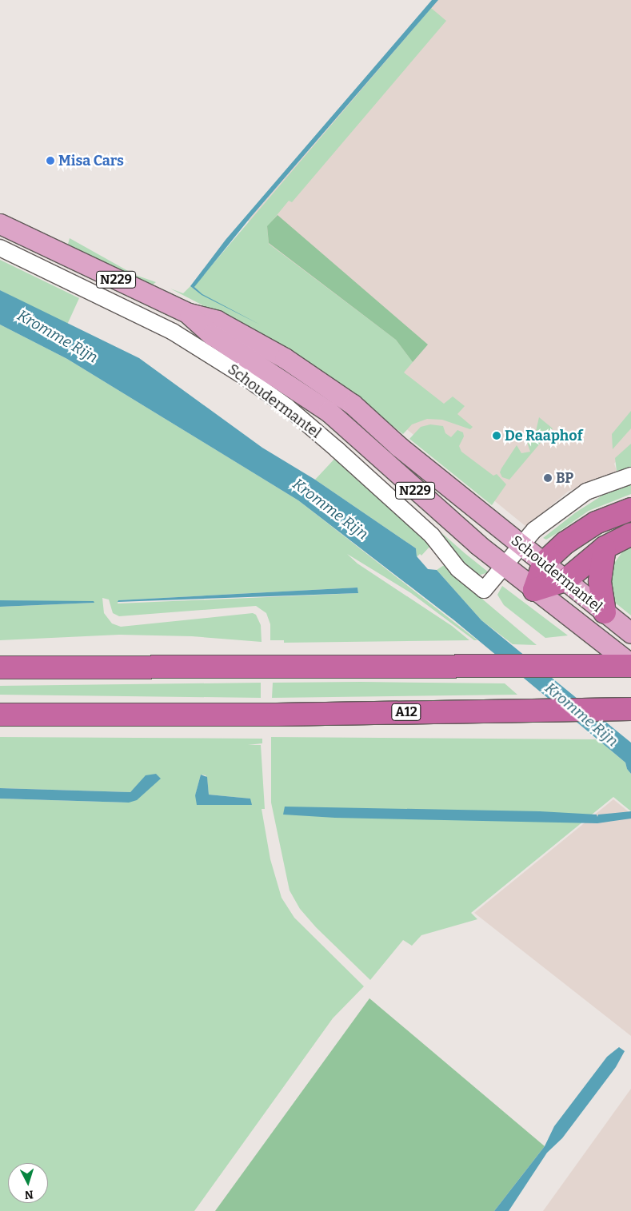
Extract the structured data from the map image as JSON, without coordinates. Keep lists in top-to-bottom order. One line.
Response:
{"streets":{"highway":["A12"],"main road":["N229","Schoudermantel"]},"water":["Kromme Rijn"],"places":["Misa Cars","De Raaphof","BP"],"north":"bottom"}
